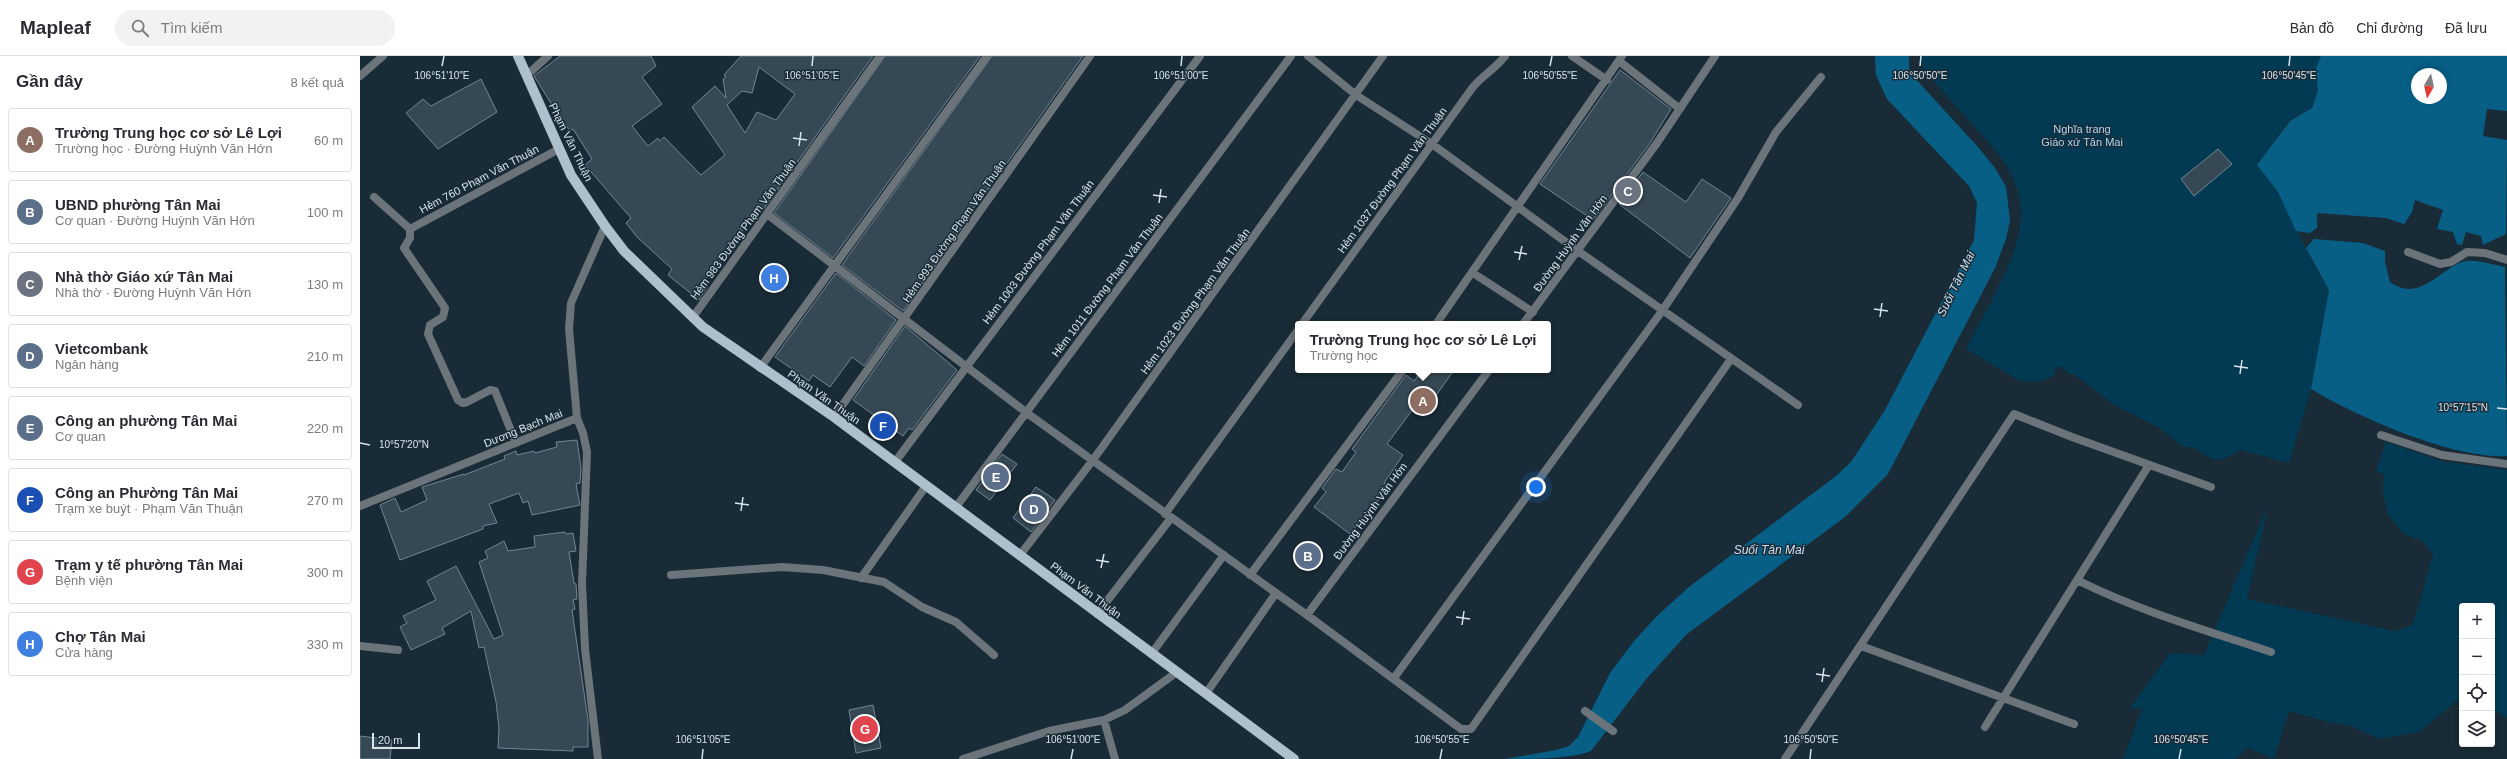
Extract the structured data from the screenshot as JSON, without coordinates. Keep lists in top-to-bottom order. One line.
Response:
{"streets":{"main road":["Phạm Văn Thuận"],"street":["Hẻm 760 Phạm Văn Thuận","Hẻm 1037 Đường Phạm Văn Thuận","Hẻm 983 Đường Phạm Văn Thuận","Hẻm 993 Đường Phạm Văn Thuận","Đường Huỳnh Văn Hớn","Hẻm 1003 Đường Phạm Văn Thuận","Hẻm 1011 Đường Phạm Văn Thuận","Hẻm 1023 Đường Phạm Văn Thuận","Dương Bạch Mai"]},"crossings":[["Phạm Văn Thuận","Hẻm 760 Phạm Văn Thuận"],["Phạm Văn Thuận","Hẻm 983 Đường Phạm Văn Thuận"],["Phạm Văn Thuận","Hẻm 993 Đường Phạm Văn Thuận"],["Phạm Văn Thuận","Hẻm 1003 Đường Phạm Văn Thuận"],["Phạm Văn Thuận","Hẻm 1011 Đường Phạm Văn Thuận"],["Phạm Văn Thuận","Hẻm 1023 Đường Phạm Văn Thuận"],["Phạm Văn Thuận","Dương Bạch Mai"]],"water":["Suối Tân Mai"],"parks":["Nghĩa trang Giáo xứ Tân Mai"],"scale_bar":"20 m","north":"bottom","page":{"header":"Mapleaf","search":"Tìm kiếm","nav":["Bản đồ","Chỉ đường","Đã lưu"],"heading":["Gần đây","8 kết quả"],"list":[{"mark":"A","name":"Trường Trung học cơ sở Lê Lợi","note":"Trường học · Đường Huỳnh Văn Hớn","value":"60 m"},{"mark":"B","name":"UBND phường Tân Mai","note":"Cơ quan · Đường Huỳnh Văn Hớn","value":"100 m"},{"mark":"C","name":"Nhà thờ Giáo xứ Tân Mai","note":"Nhà thờ · Đường Huỳnh Văn Hớn","value":"130 m"},{"mark":"D","name":"Vietcombank","note":"Ngân hàng","value":"210 m"},{"mark":"E","name":"Công an phường Tân Mai","note":"Cơ quan","value":"220 m"},{"mark":"F","name":"Công an Phường Tân Mai","note":"Trạm xe buýt · Phạm Văn Thuận","value":"270 m"},{"mark":"G","name":"Trạm y tế phường Tân Mai","note":"Bệnh viện","value":"300 m"},{"mark":"H","name":"Chợ Tân Mai","note":"Cửa hàng","value":"330 m"}],"pins":["C","H","A","F","E","D","B","G"],"popup":["Trường Trung học cơ sở Lê Lợi","Trường học"],"map_buttons":["+","−"],"scale":"20 m"},"coordinates":["106°51'05\"E","106°51'00\"E","106°50'45\"E","106°51'10\"E","106°50'55\"E","106°50'50\"E","10°57'15\"N","10°57'20\"N"]}
